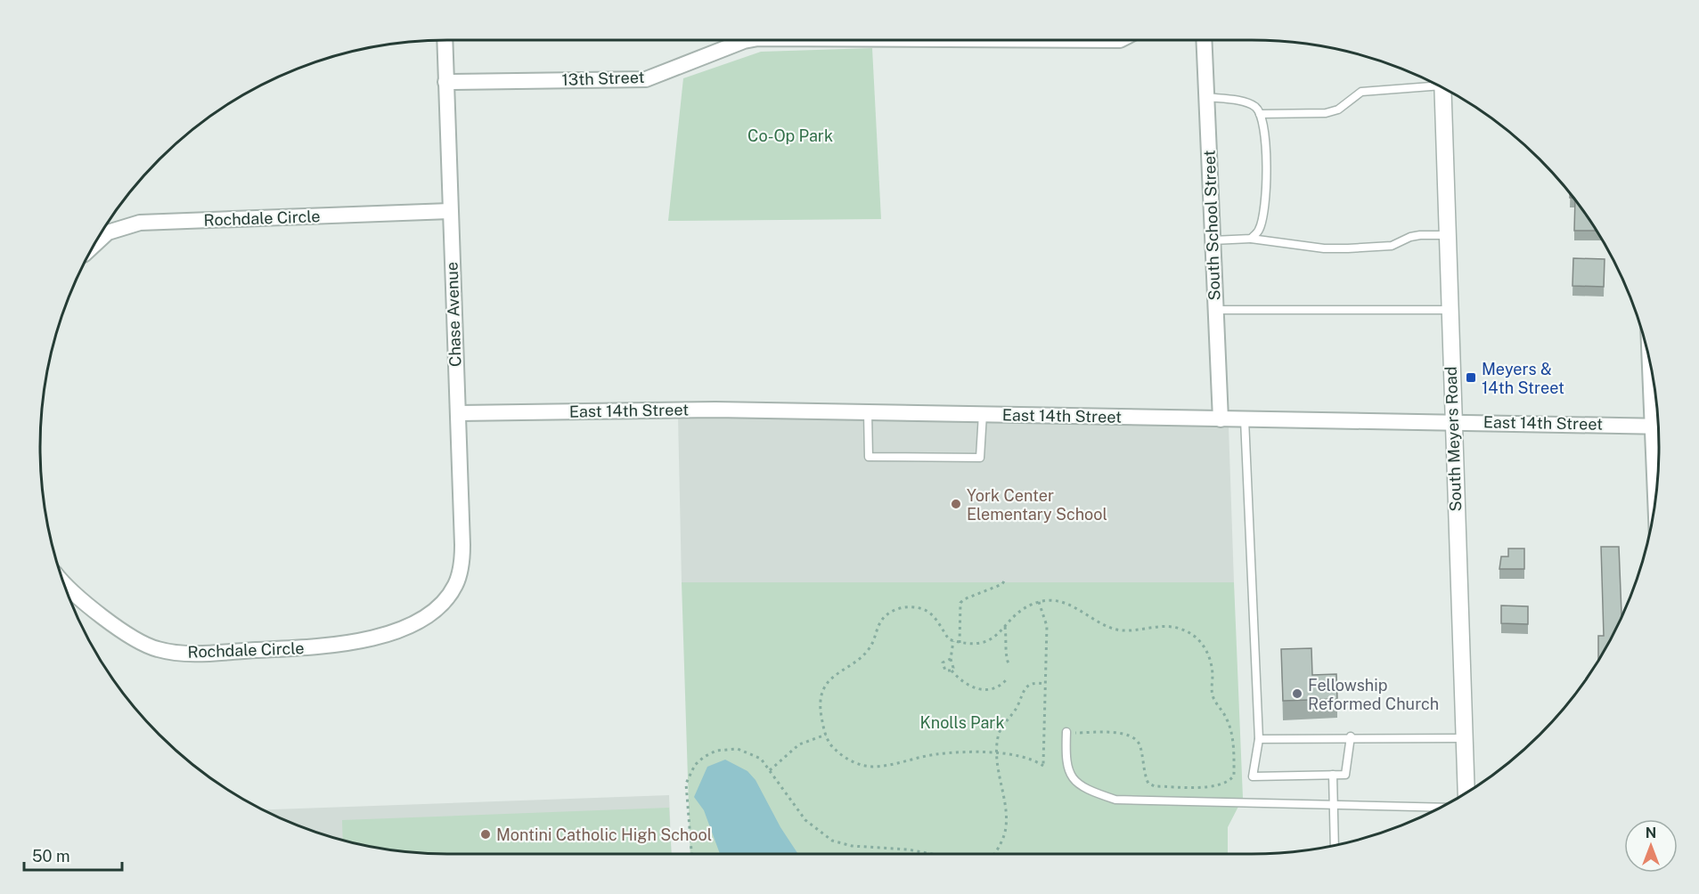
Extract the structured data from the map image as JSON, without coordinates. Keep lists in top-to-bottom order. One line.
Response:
{"streets":{"street":["13th Street","Rochdale Circle","South School Street","Chase Avenue","East 14th Street","South Meyers Road"]},"crossings":[["13th Street","Chase Avenue"],["Rochdale Circle","Chase Avenue"],["South School Street","East 14th Street"],["Chase Avenue","East 14th Street"],["East 14th Street","South Meyers Road"]],"parks":["Co-Op Park","Knolls Park"],"places":{"transit":["Meyers & 14th Street"],"other":["York Center Elementary School","Fellowship Reformed Church","Montini Catholic High School"]},"scale_bar":"50 m","north":"top"}
